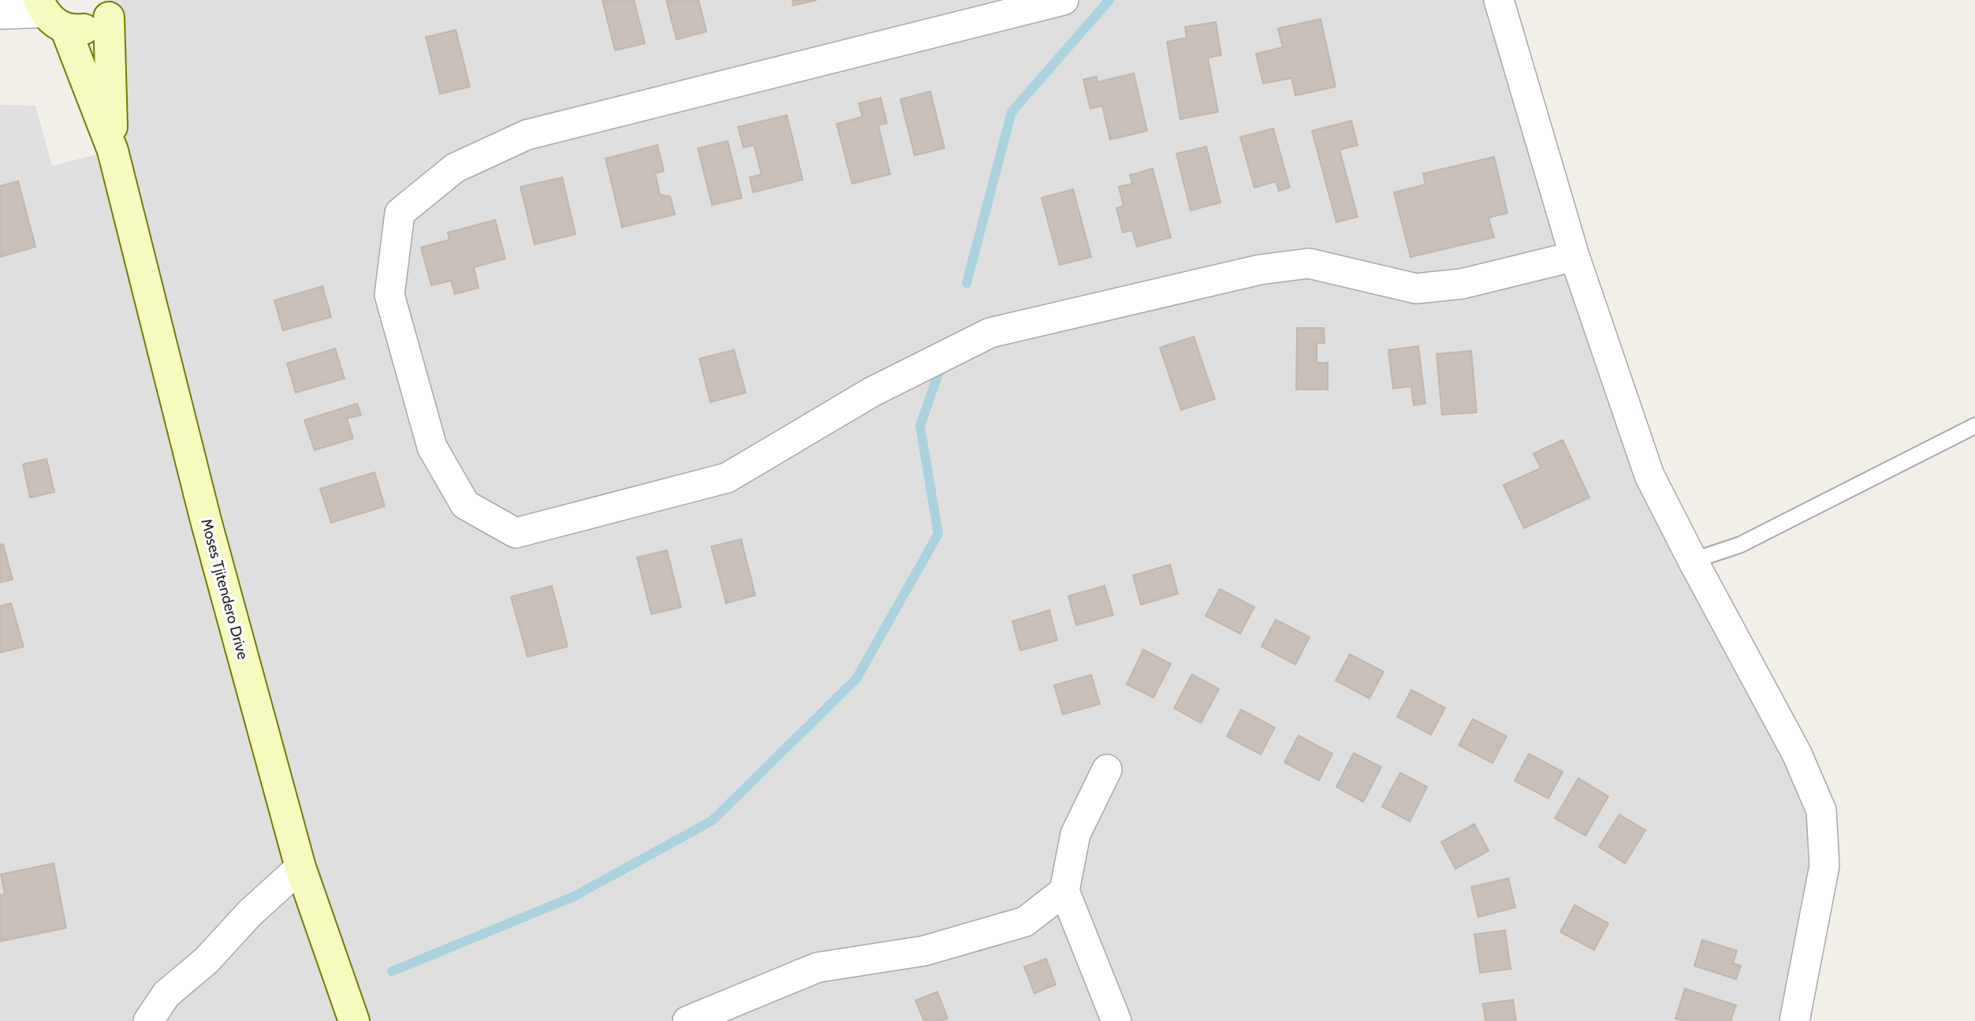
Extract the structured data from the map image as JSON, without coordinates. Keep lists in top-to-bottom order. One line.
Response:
{"streets":{"street":["Moses Tjitendero Drive"]}}
